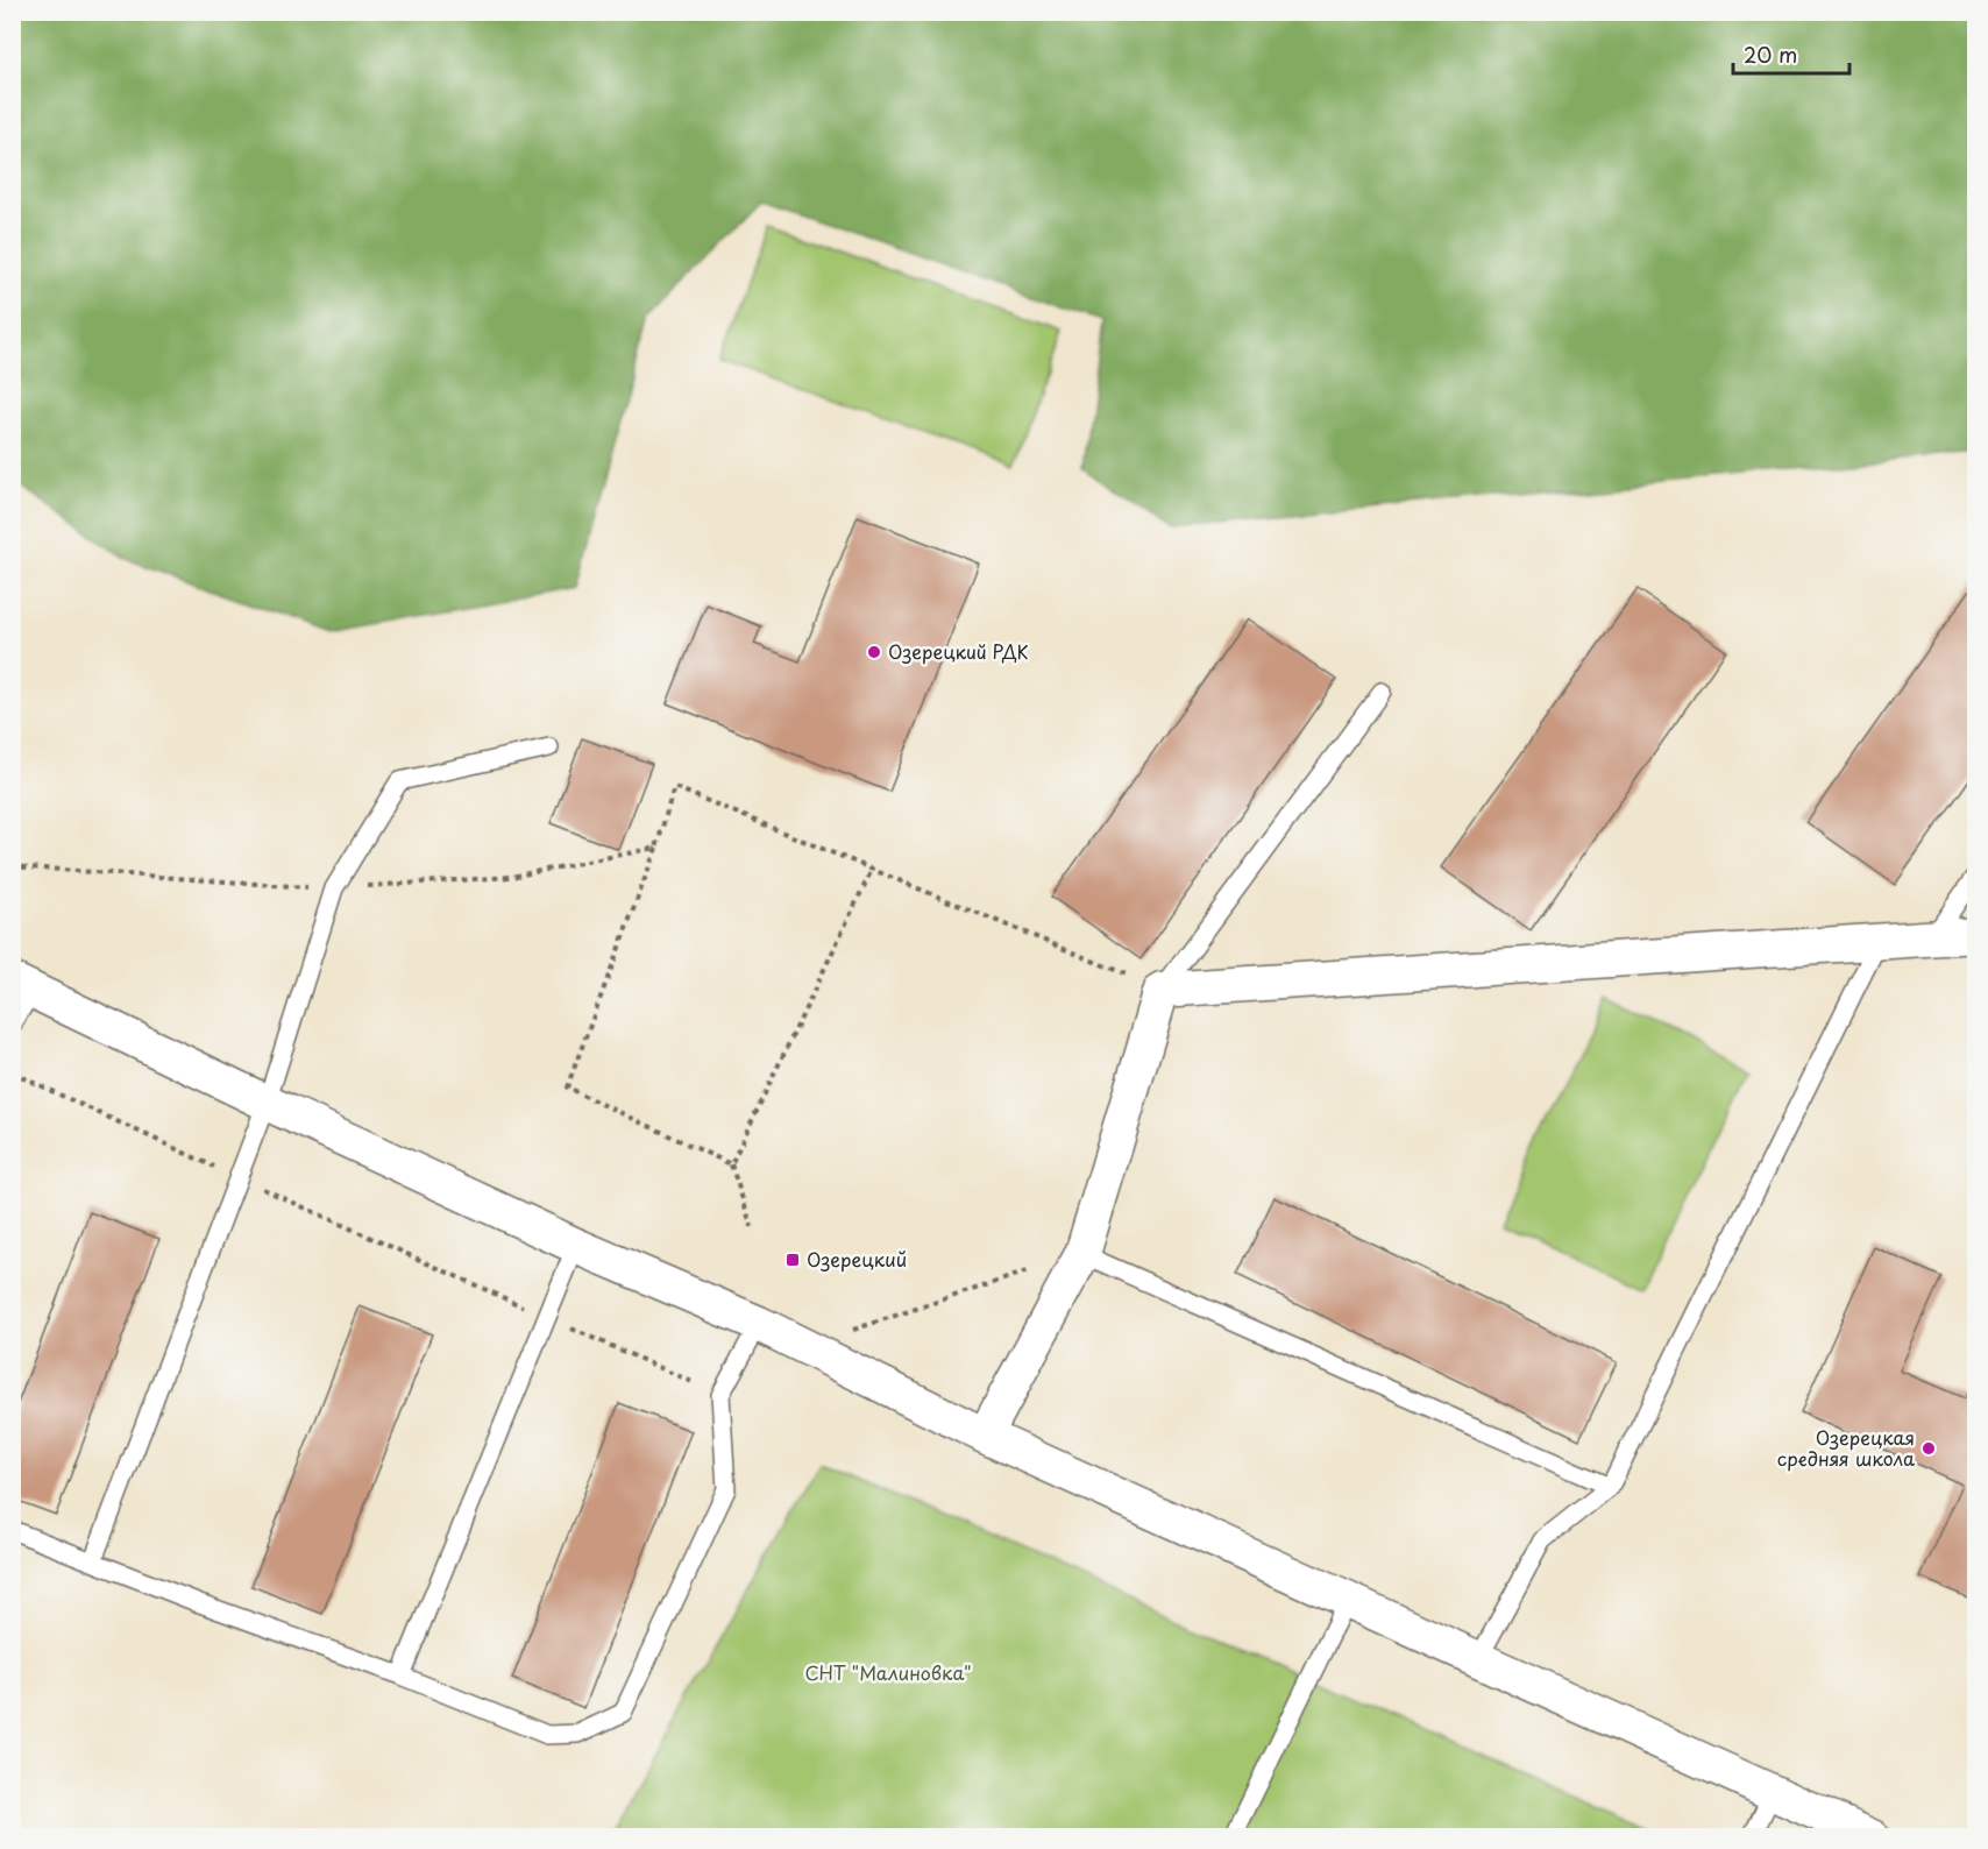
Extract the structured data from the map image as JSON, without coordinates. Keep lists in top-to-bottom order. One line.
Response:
{"parks":["СНТ \"Малиновка\""],"places":{"other":["Озерецкий РДК","Озерецкая средняя школа"],"transit":["Озерецкий"]},"scale_bar":"20 m"}
